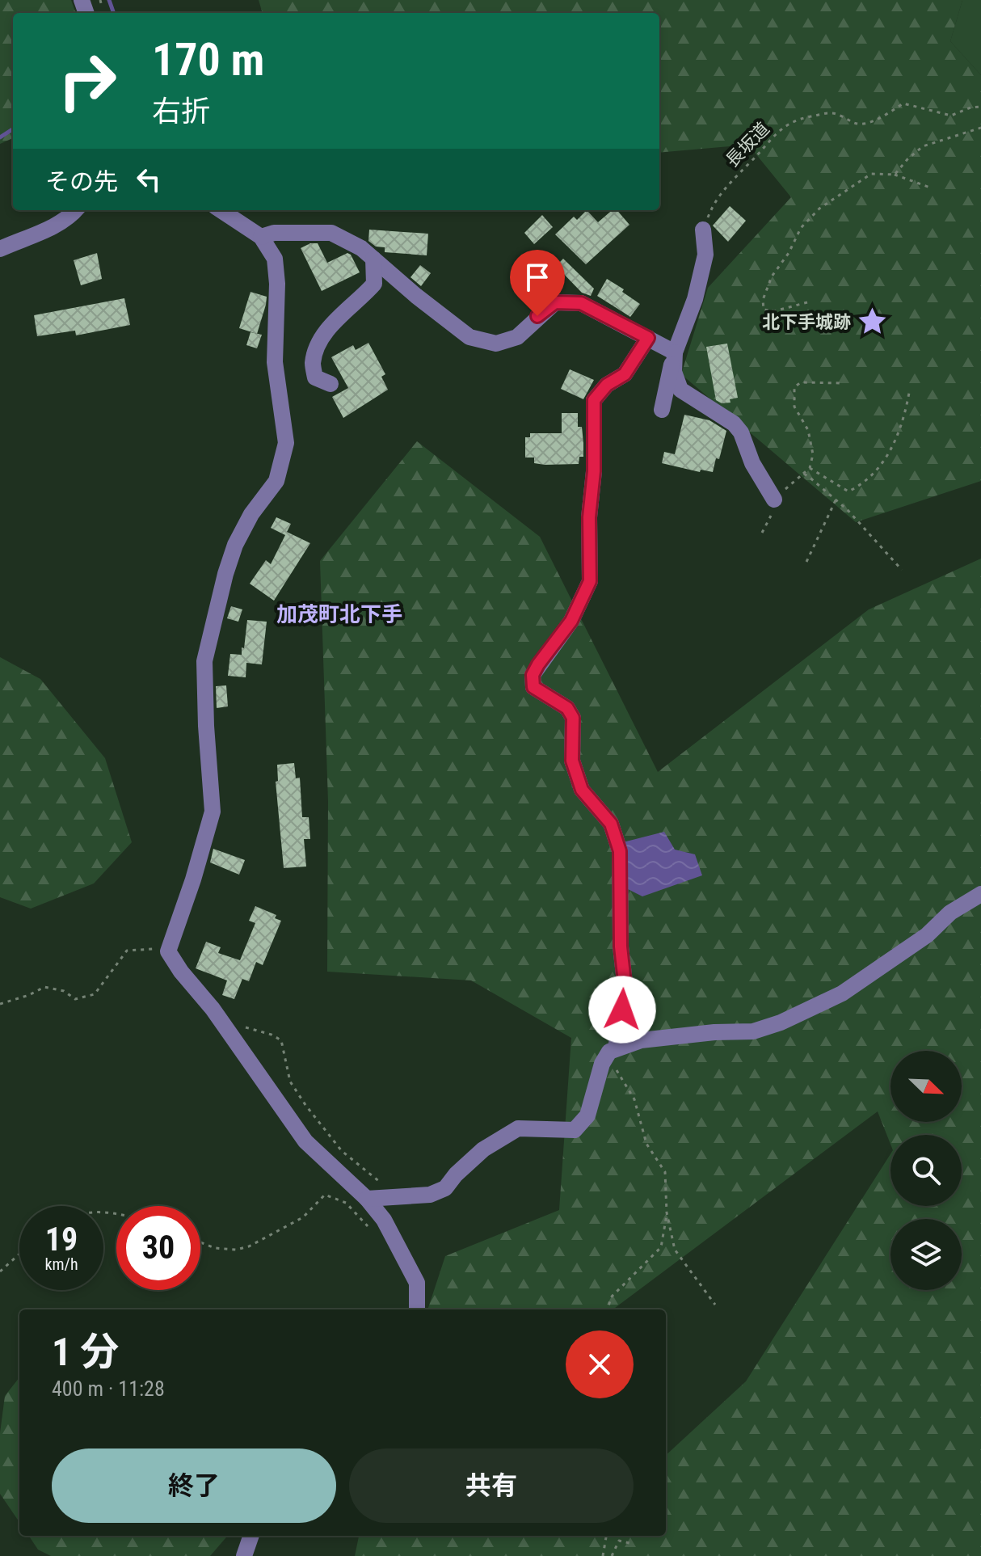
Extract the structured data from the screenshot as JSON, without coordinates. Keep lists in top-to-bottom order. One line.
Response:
{"streets":{"path":["長坂道"]},"districts":["加茂町北下手"],"places":{"place":["北下手城跡"]},"north":"bottom right","page":{"turn":["170 m","右折"],"then":"その先","speed":"19 km/h","limit":"30","heading":["1 分","400 m · 11:28"],"buttons":["終了","共有"]}}
